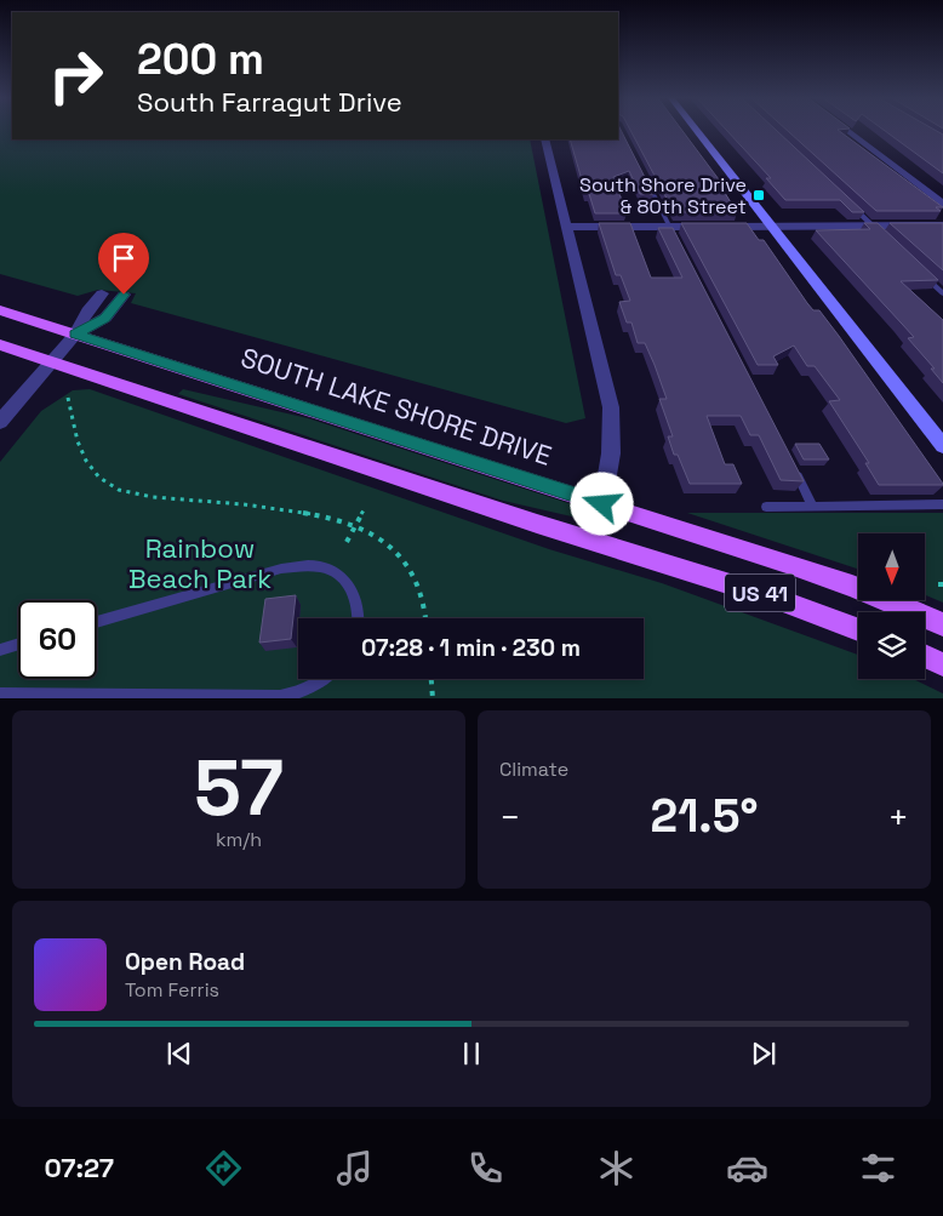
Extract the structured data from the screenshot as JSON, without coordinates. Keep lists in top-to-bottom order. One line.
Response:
{"streets":{"main road":["SOUTH LAKE SHORE DRIVE","US 41"]},"parks":["Rainbow Beach Park"],"places":{"transit":["South Shore Drive & 80th Street"]},"north":"bottom","page":{"turn":["200 m","South Farragut Drive"],"limit":"60","trip":"07:28 · 1 min · 230 m","tile":[["57","km/h"],"Climate"],"heat":["−","21.5°","+"],"song":["Open Road","Tom Ferris"],"tabs":"07:27"}}
